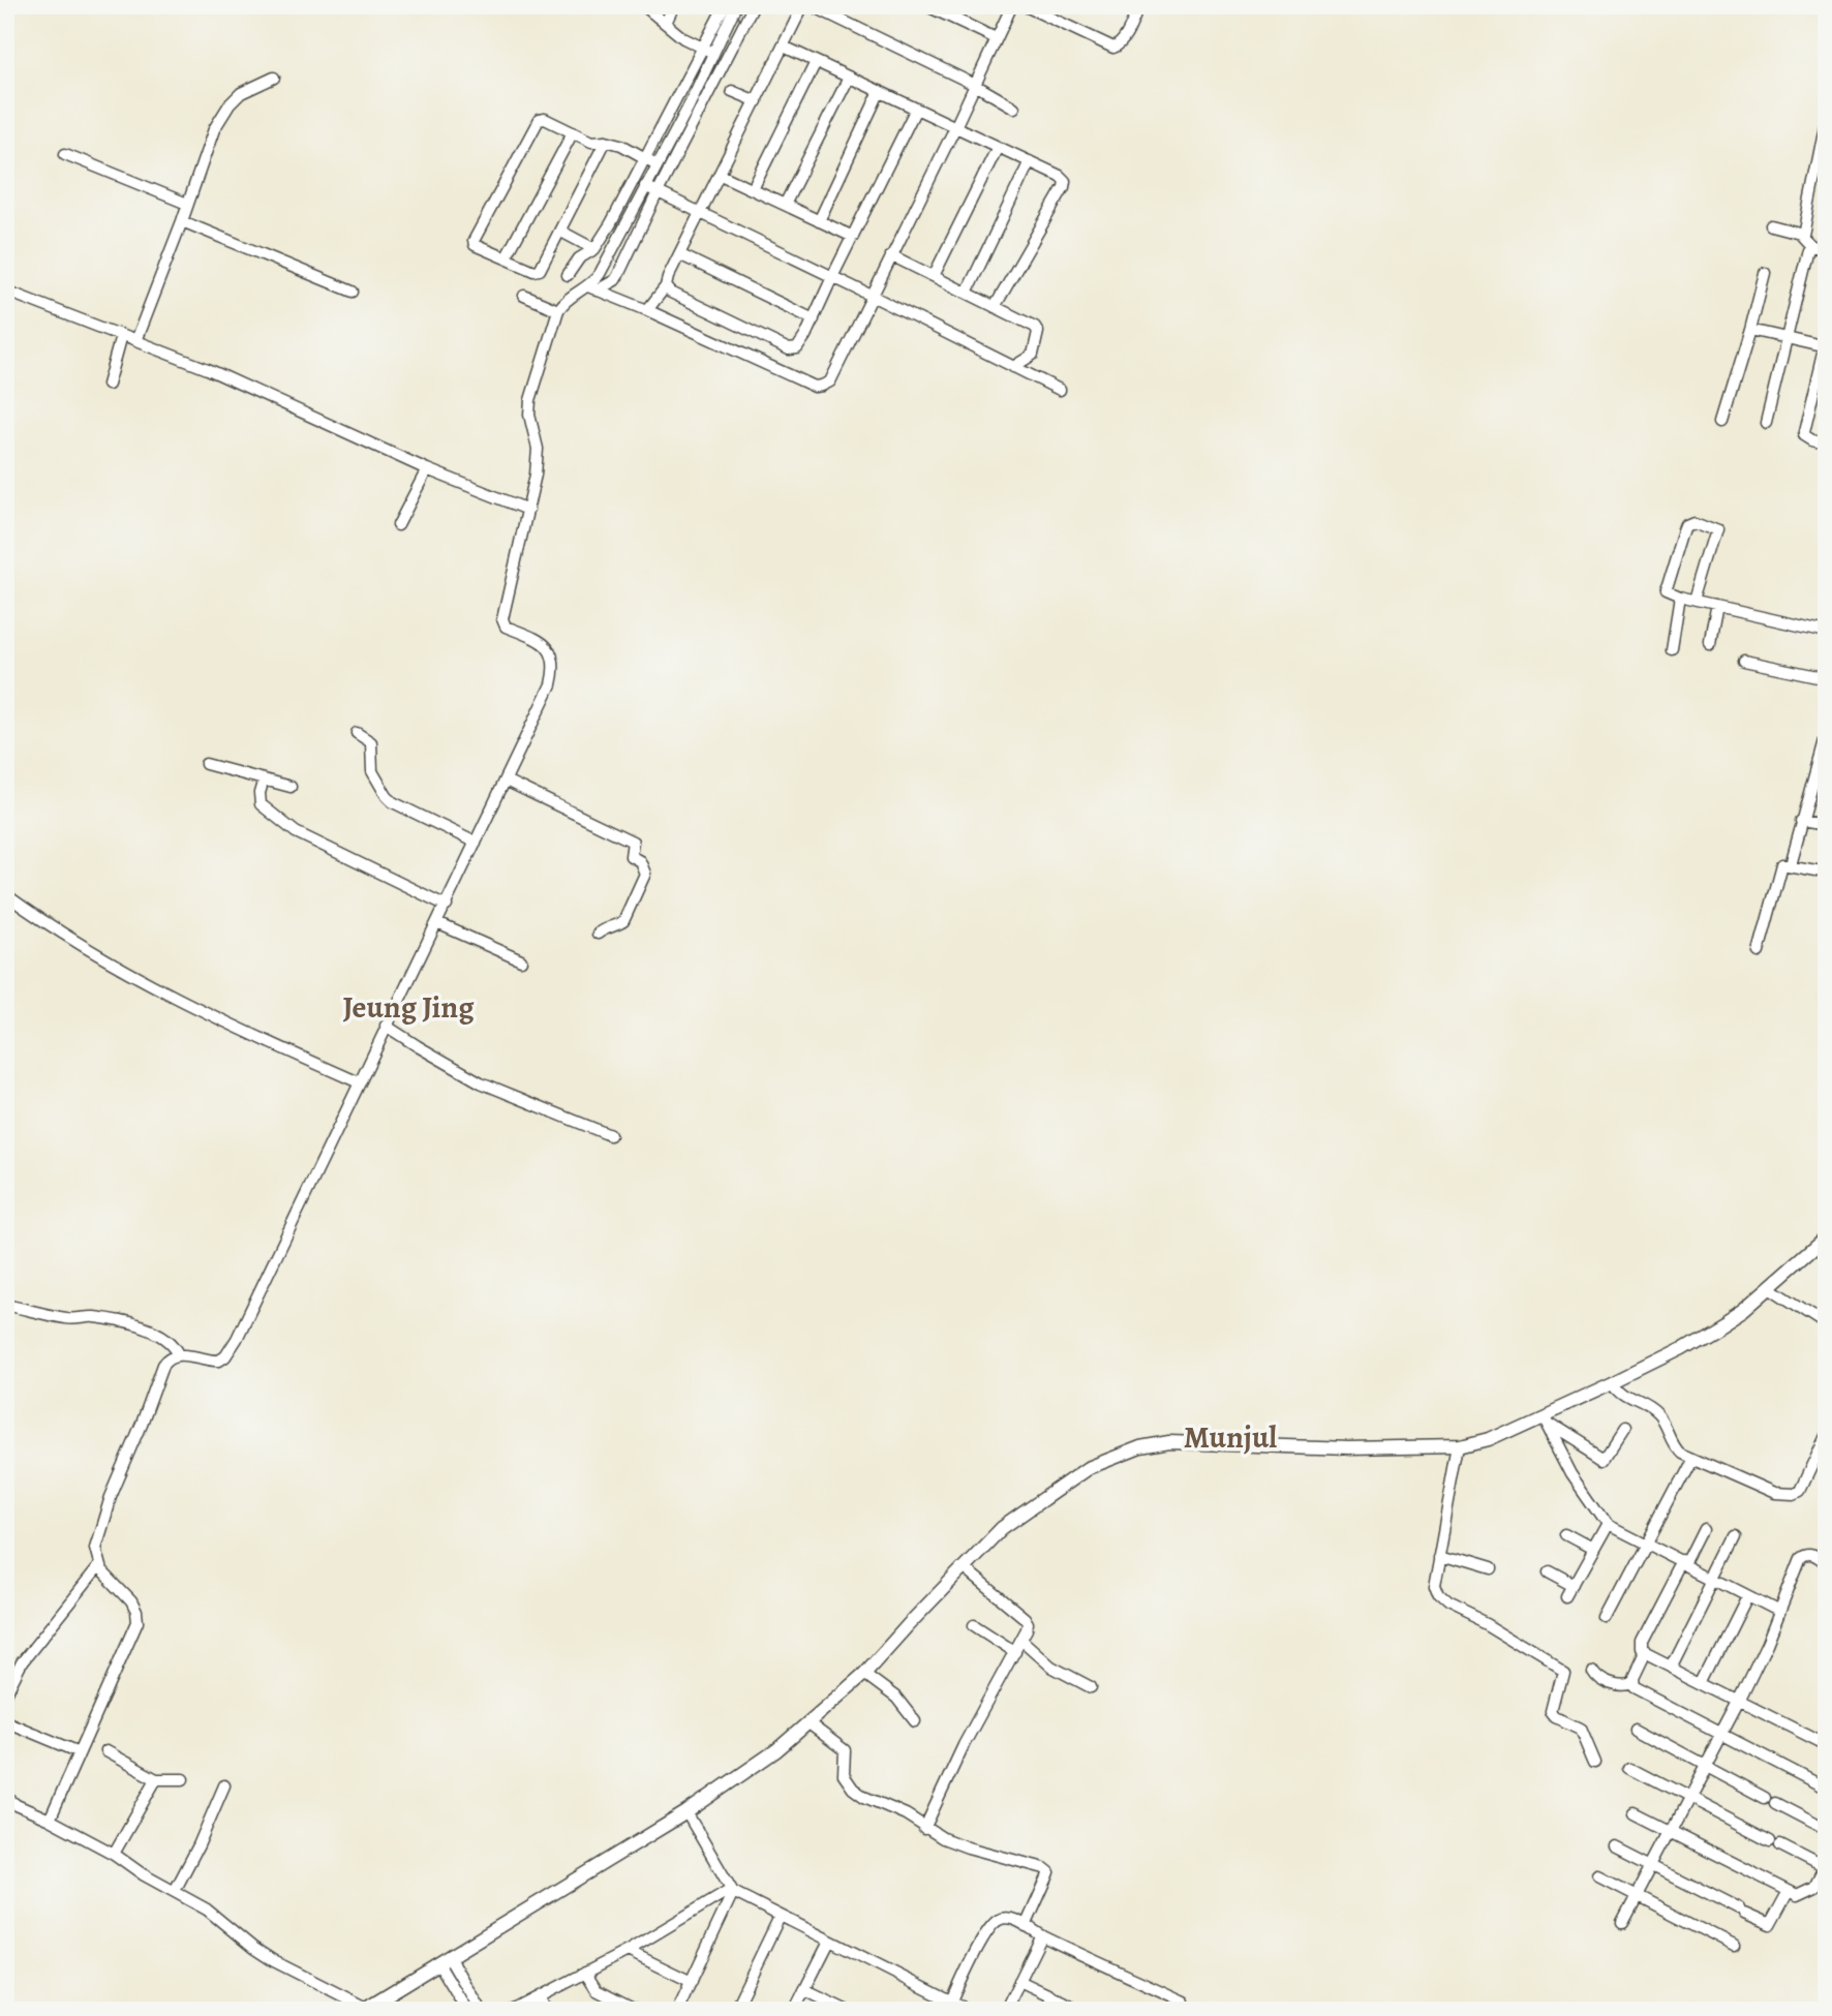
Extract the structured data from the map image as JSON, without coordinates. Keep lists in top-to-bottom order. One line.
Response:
{"districts":["Jeung Jing","Munjul"]}
